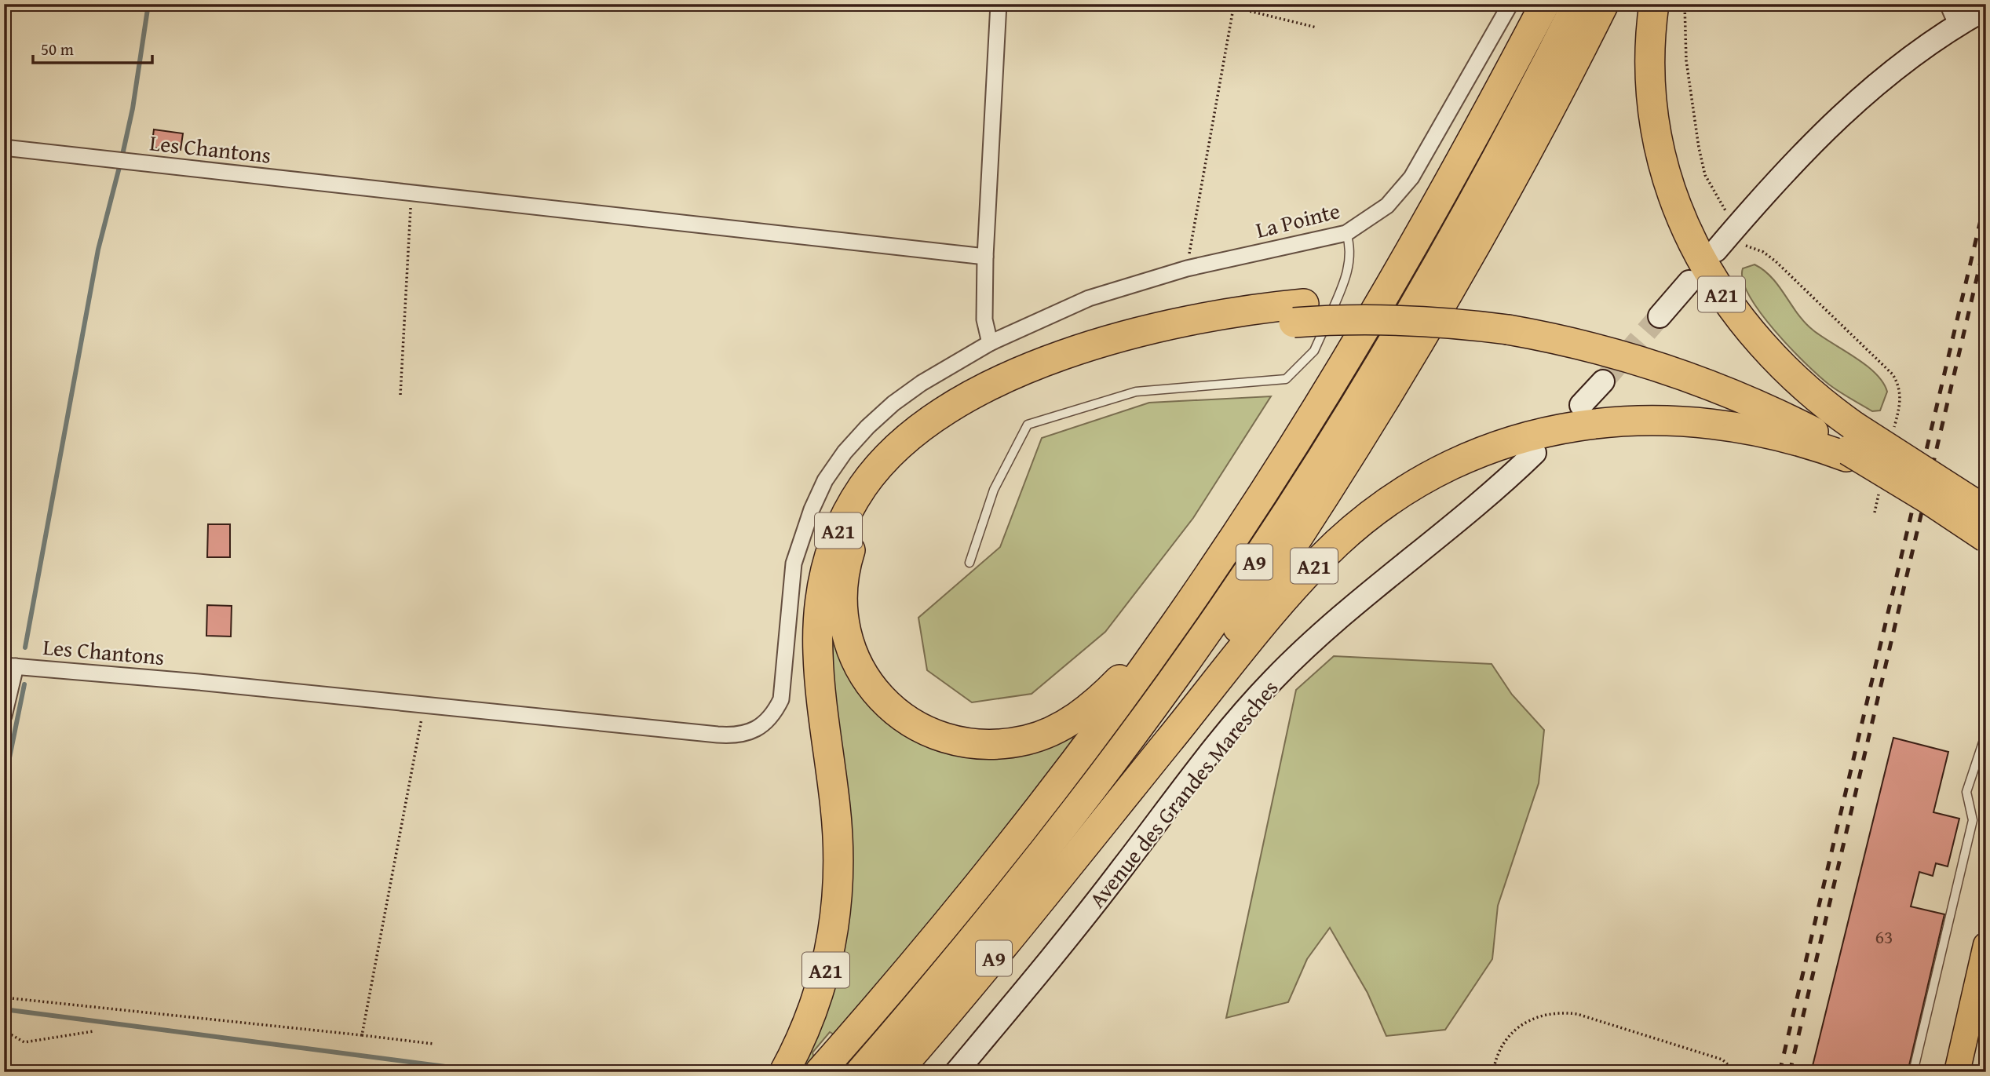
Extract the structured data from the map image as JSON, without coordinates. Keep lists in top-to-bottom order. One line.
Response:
{"streets":{"highway":["A21","A9"],"main road":["Avenue des Grandes Maresches"],"street":["Les Chantons","La Pointe"]},"crossings":[["Les Chantons","La Pointe"],["A21","A9"]],"house_numbers":["63"],"scale_bar":"50 m"}
